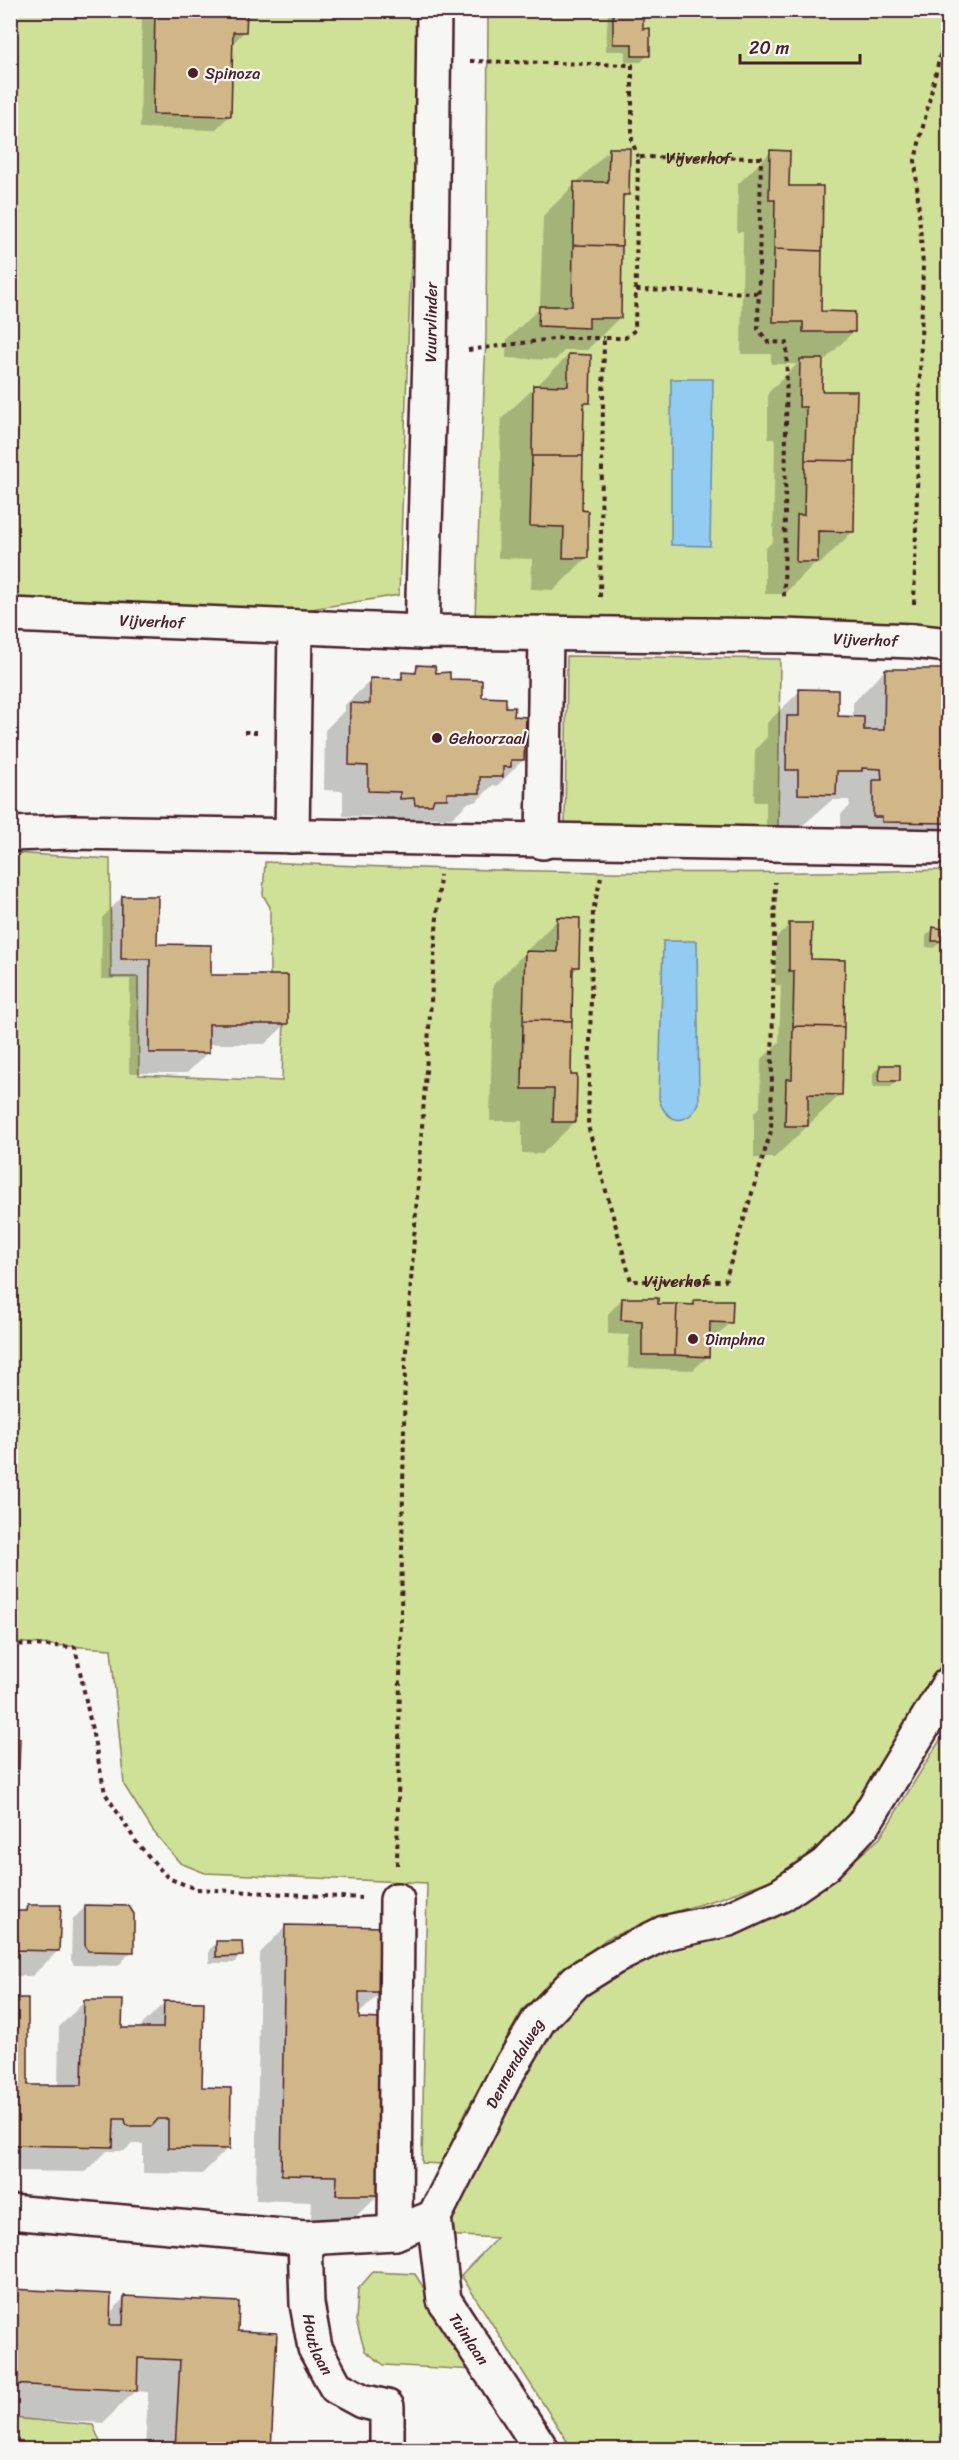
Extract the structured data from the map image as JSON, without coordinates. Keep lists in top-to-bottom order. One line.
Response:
{"streets":{"lane":["Vijverhof","Vuurvlinder","Dennendalweg","Tuinlaan","Houtlaan"]},"crossings":[["Vijverhof","Vuurvlinder"],["Dennendalweg","Tuinlaan"]],"places":["Spinoza","Gehoorzaal","Dimphna"],"scale_bar":"20 m"}
